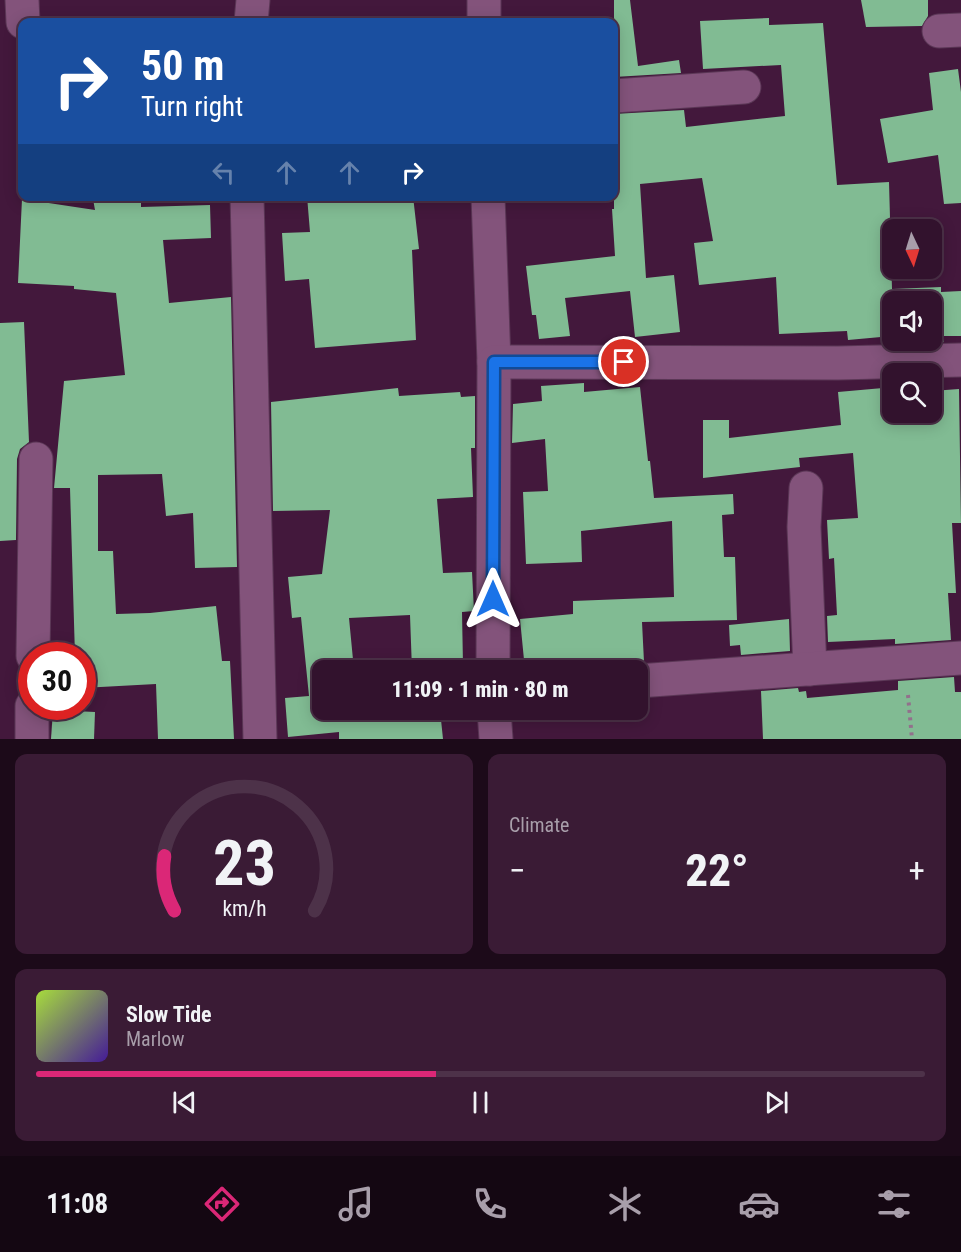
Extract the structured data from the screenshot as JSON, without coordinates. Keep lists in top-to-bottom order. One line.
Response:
{"north":"bottom","page":{"turn":["50 m","Turn right"],"limit":"30","trip":"11:09 · 1 min · 80 m","tile":"Climate","heat":["−","22°","+"],"song":["Slow Tide","Marlow"],"tabs":"11:08","gauge":["23","km/h"]}}
